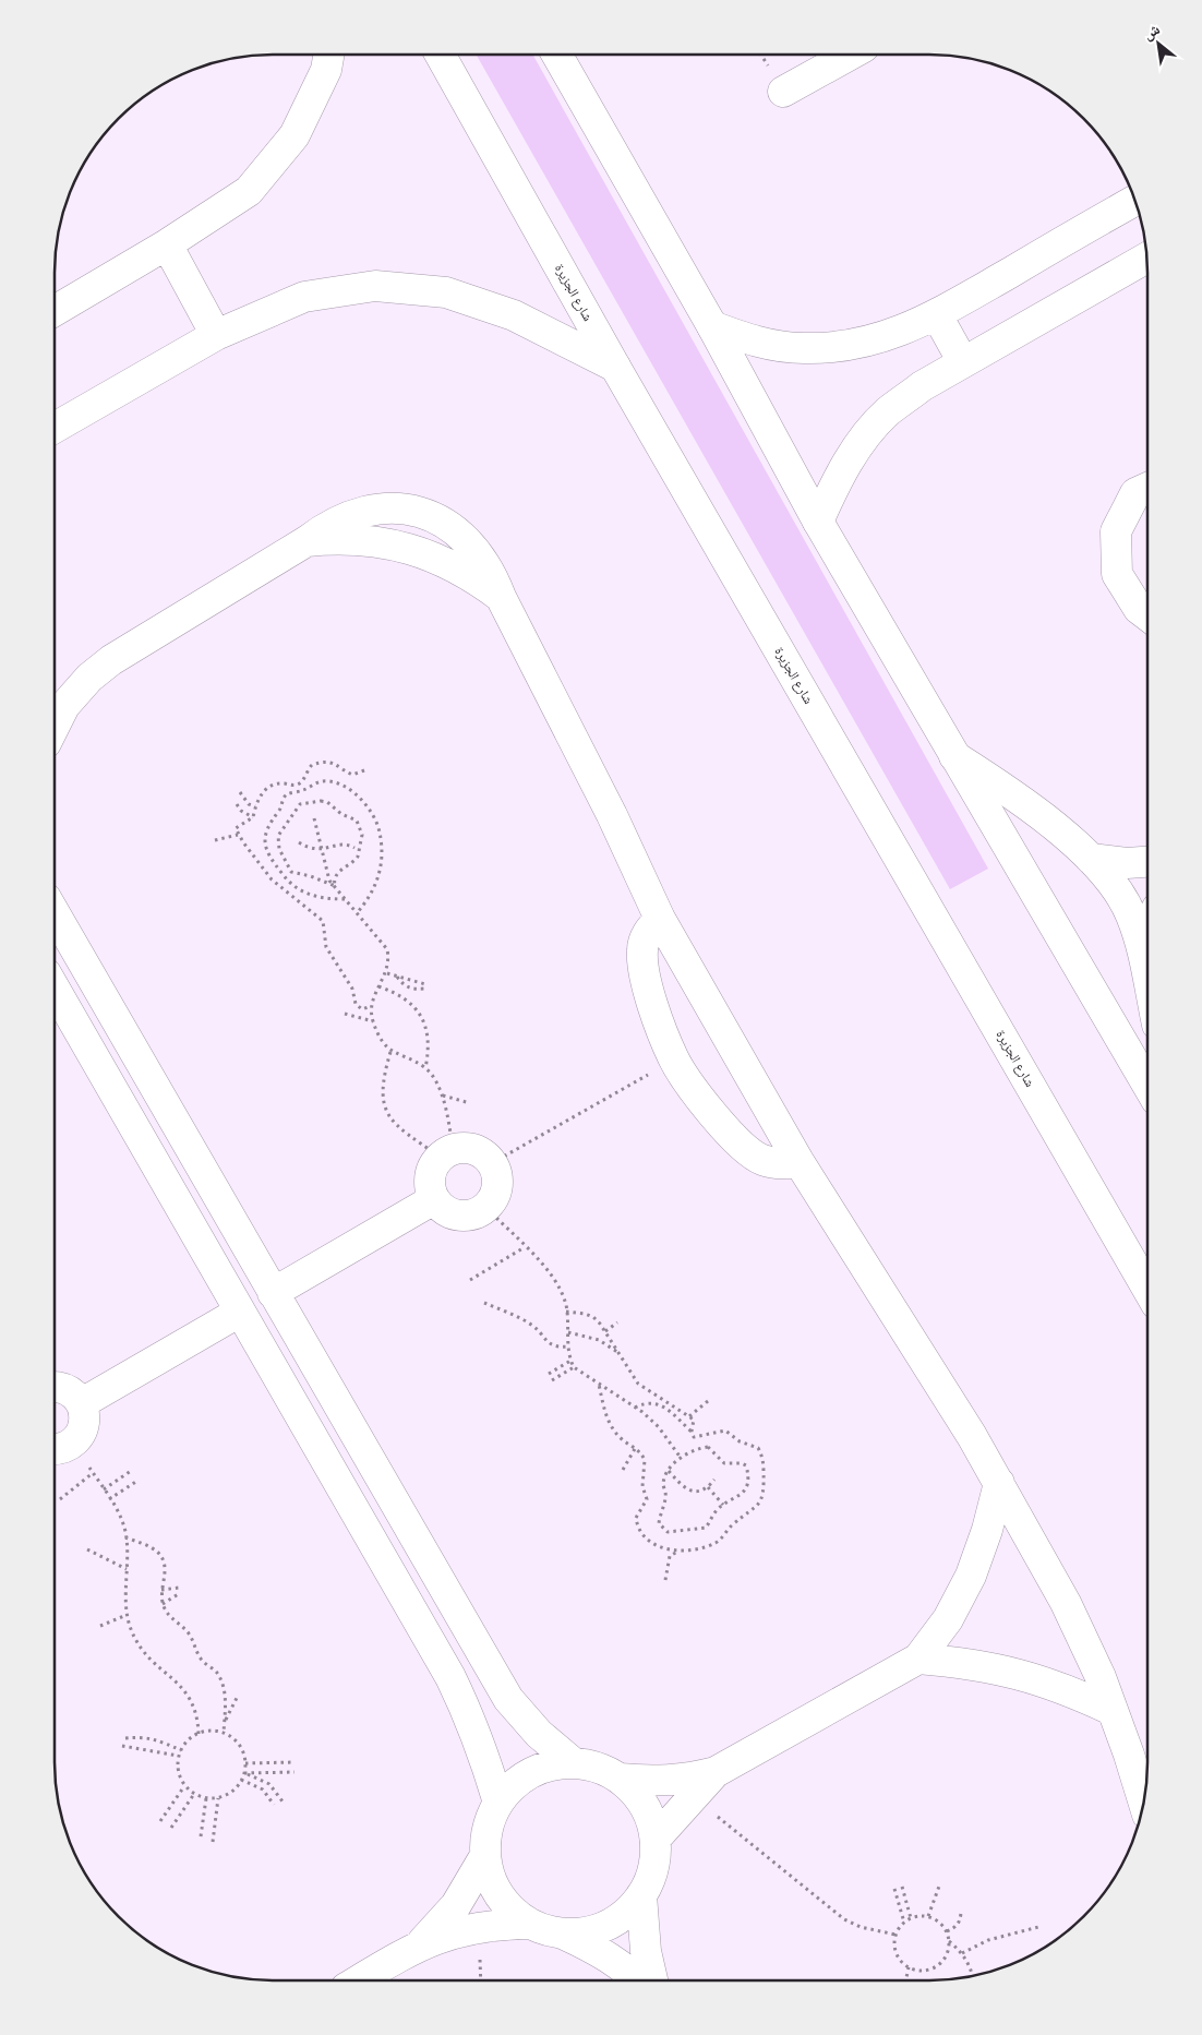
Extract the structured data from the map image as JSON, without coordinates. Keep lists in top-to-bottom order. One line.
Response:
{"streets":{"street":["شارع الجزيرة"]},"north":"top left"}
